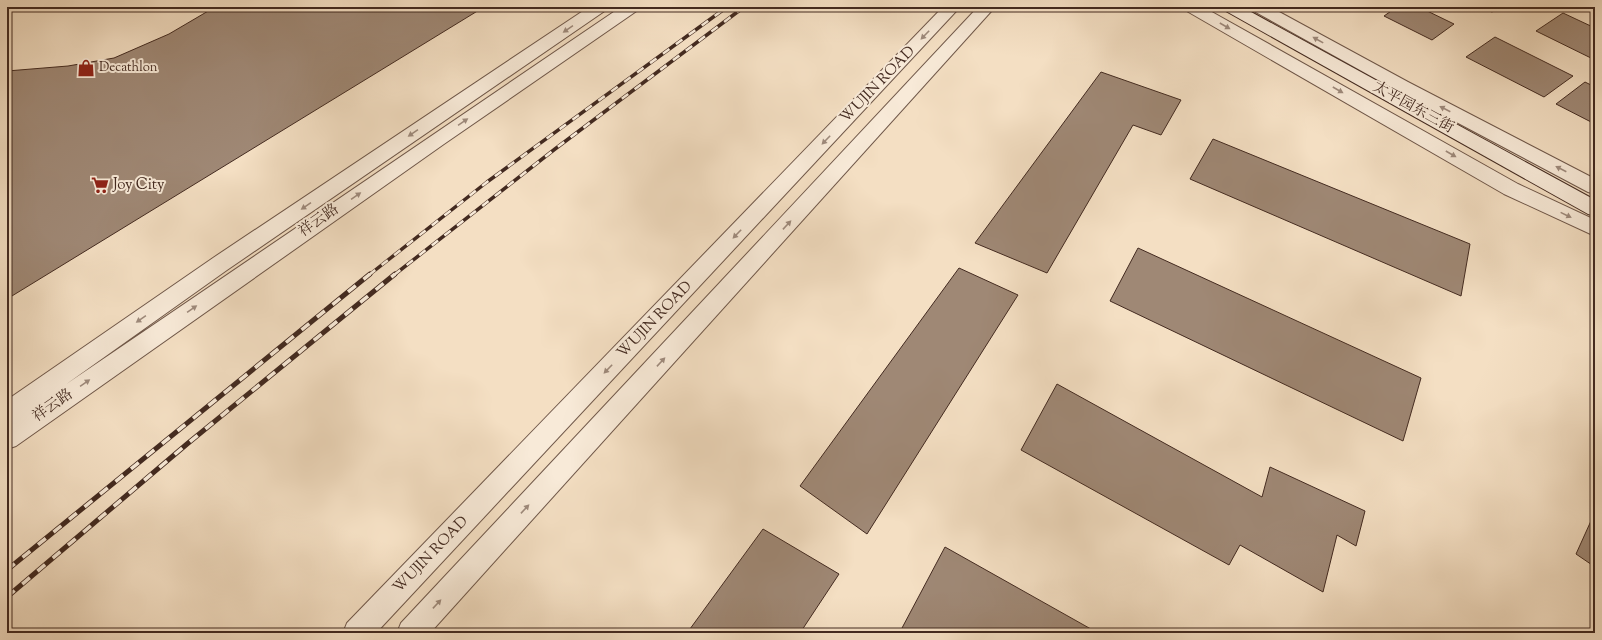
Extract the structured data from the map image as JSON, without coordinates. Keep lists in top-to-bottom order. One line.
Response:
{"streets":{"street":["WUJIN ROAD","太平园东三街","祥云路"]},"places":{"shop":["Decathlon"],"supermarket":["Joy City"]}}
